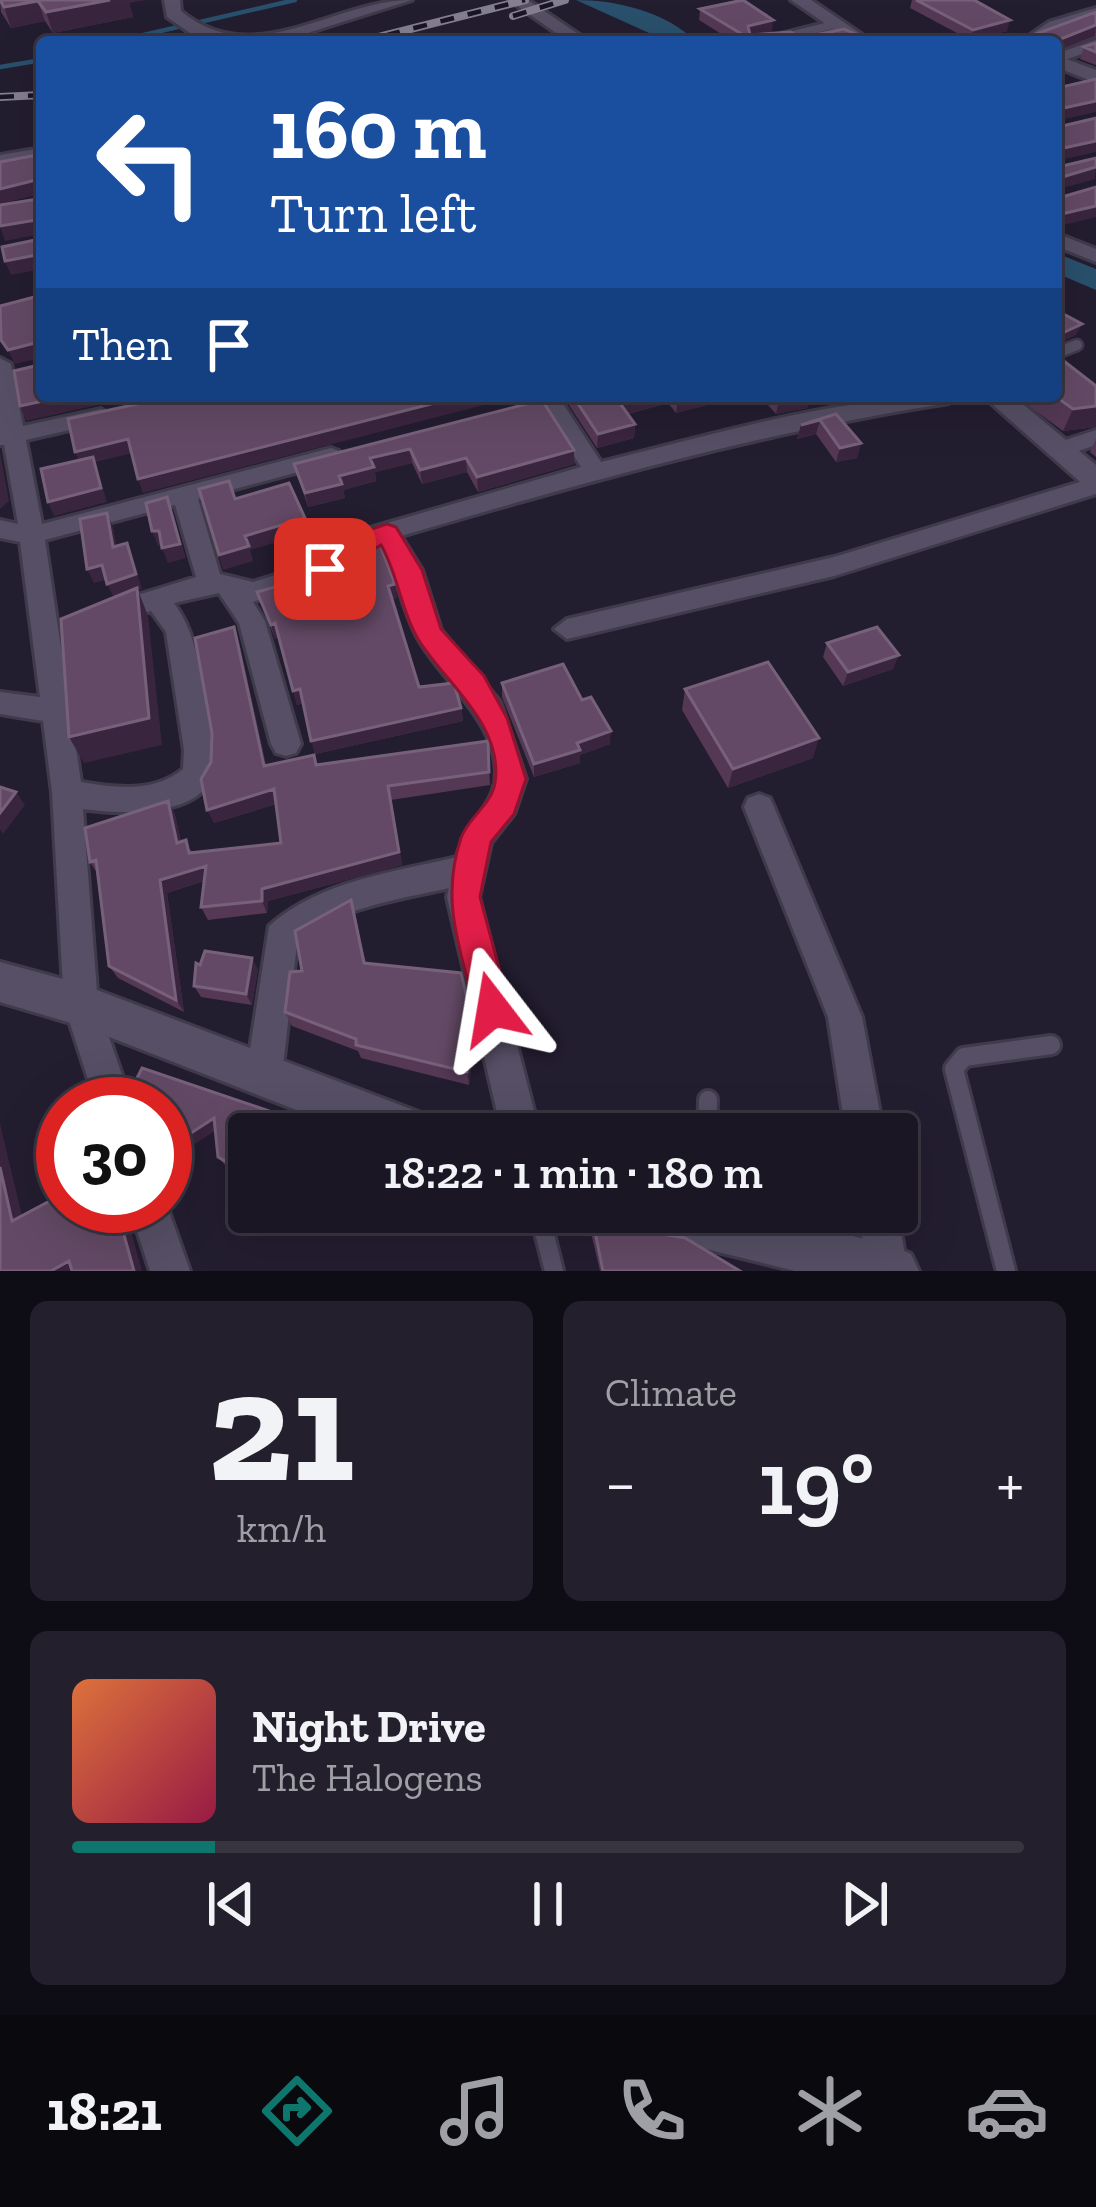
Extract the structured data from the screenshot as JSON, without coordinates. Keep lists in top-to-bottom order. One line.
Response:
{"page":{"turn":["160 m","Turn left"],"then":"Then","limit":"30","trip":"18:22 · 1 min · 180 m","tile":[["21","km/h"],"Climate"],"heat":["−","19°","+"],"song":["Night Drive","The Halogens"],"tabs":"18:21"}}
